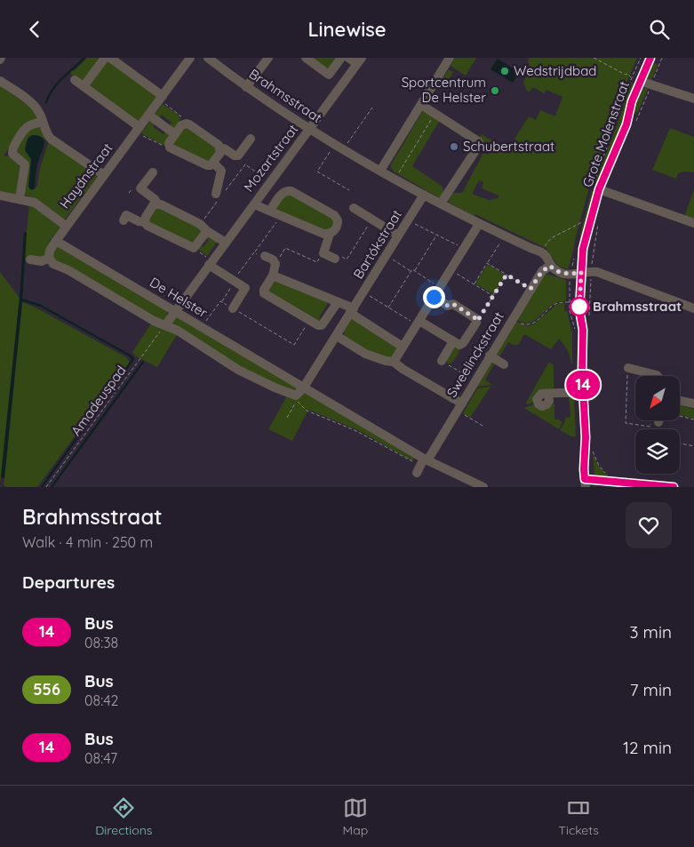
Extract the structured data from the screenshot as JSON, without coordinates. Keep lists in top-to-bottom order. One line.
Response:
{"streets":{"street":["Brahmsstraat","Grote Molenstraat","Mozartstraat","Haydnstraat","Bartókstraat","De Helster","Sweelinckstraat"],"path":["Amadeuspad"]},"crossings":[["Brahmsstraat","Mozartstraat"],["Brahmsstraat","Bartókstraat"],["Mozartstraat","De Helster"],["Mozartstraat","Amadeuspad"],["Haydnstraat","De Helster"],["Bartókstraat","De Helster"],["De Helster","Sweelinckstraat"]],"places":["Wedstrijdbad","Sportcentrum De Helster","Schubertstraat","Brahmsstraat"],"lines":["bus line 14"],"north":"bottom left","page":{"header":"Linewise","on_map":"14","heading":[["Brahmsstraat","Walk · 4 min · 250 m"],"Departures"],"list":[{"mark":"14","name":"Bus","note":"08:38","value":"3 min"},{"mark":"556","name":"Bus","note":"08:42","value":"7 min"},{"mark":"14","name":"Bus","note":"08:47","value":"12 min"}],"tabs":["Directions","Map","Tickets"]}}
